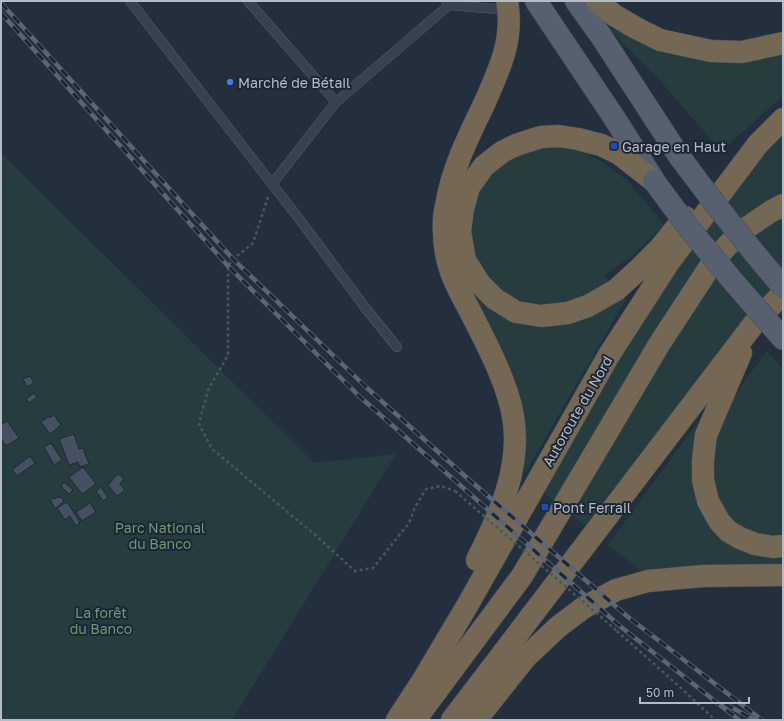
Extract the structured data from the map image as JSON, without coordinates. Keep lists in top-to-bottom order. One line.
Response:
{"streets":{"highway":["Autoroute du Nord"]},"parks":["Parc National du Banco","La forêt du Banco"],"places":{"other":["Marché de Bétail"],"transit":["Garage en Haut","Pont Ferrail"]},"scale_bar":"50 m"}
